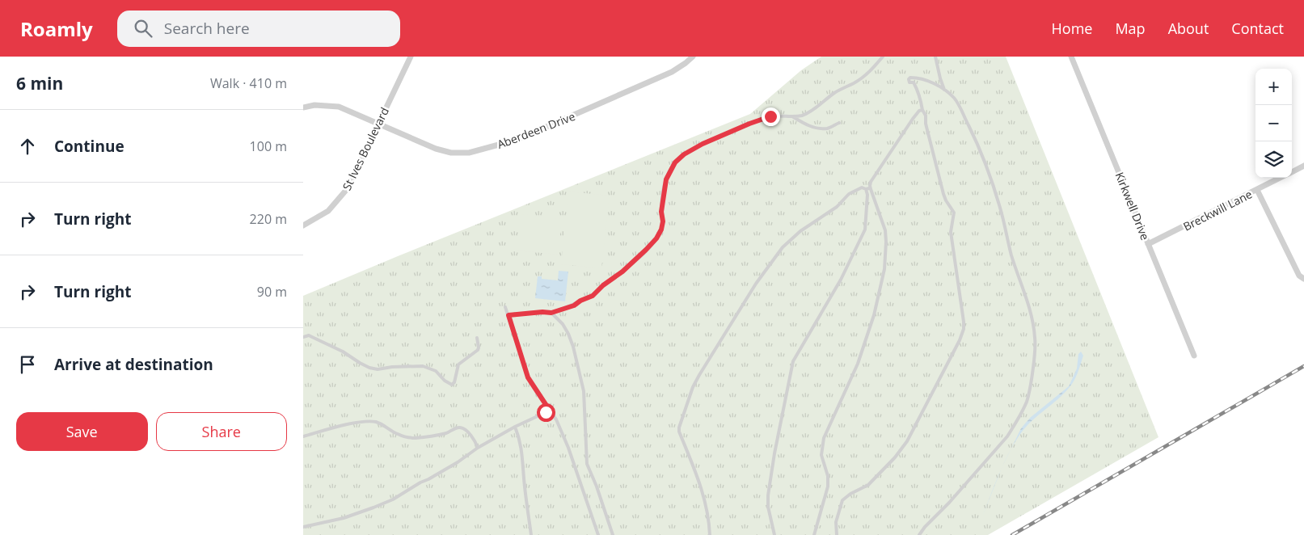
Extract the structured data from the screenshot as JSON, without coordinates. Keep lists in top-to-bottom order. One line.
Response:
{"streets":{"street":["Aberdeen Drive","St Ives Boulevard","Kirkwell Drive","Breckwill Lane"]},"crossings":[["Aberdeen Drive","St Ives Boulevard"],["Kirkwell Drive","Breckwill Lane"]],"page":{"header":"Roamly","search":"Search here","nav":["Home","Map","About","Contact"],"heading":["6 min","Walk · 410 m"],"map_buttons":["+","−"],"list":[["Continue","100 m"],["Turn right","220 m"],["Turn right","90 m"],"Arrive at destination"],"buttons":["Save","Share"]}}
